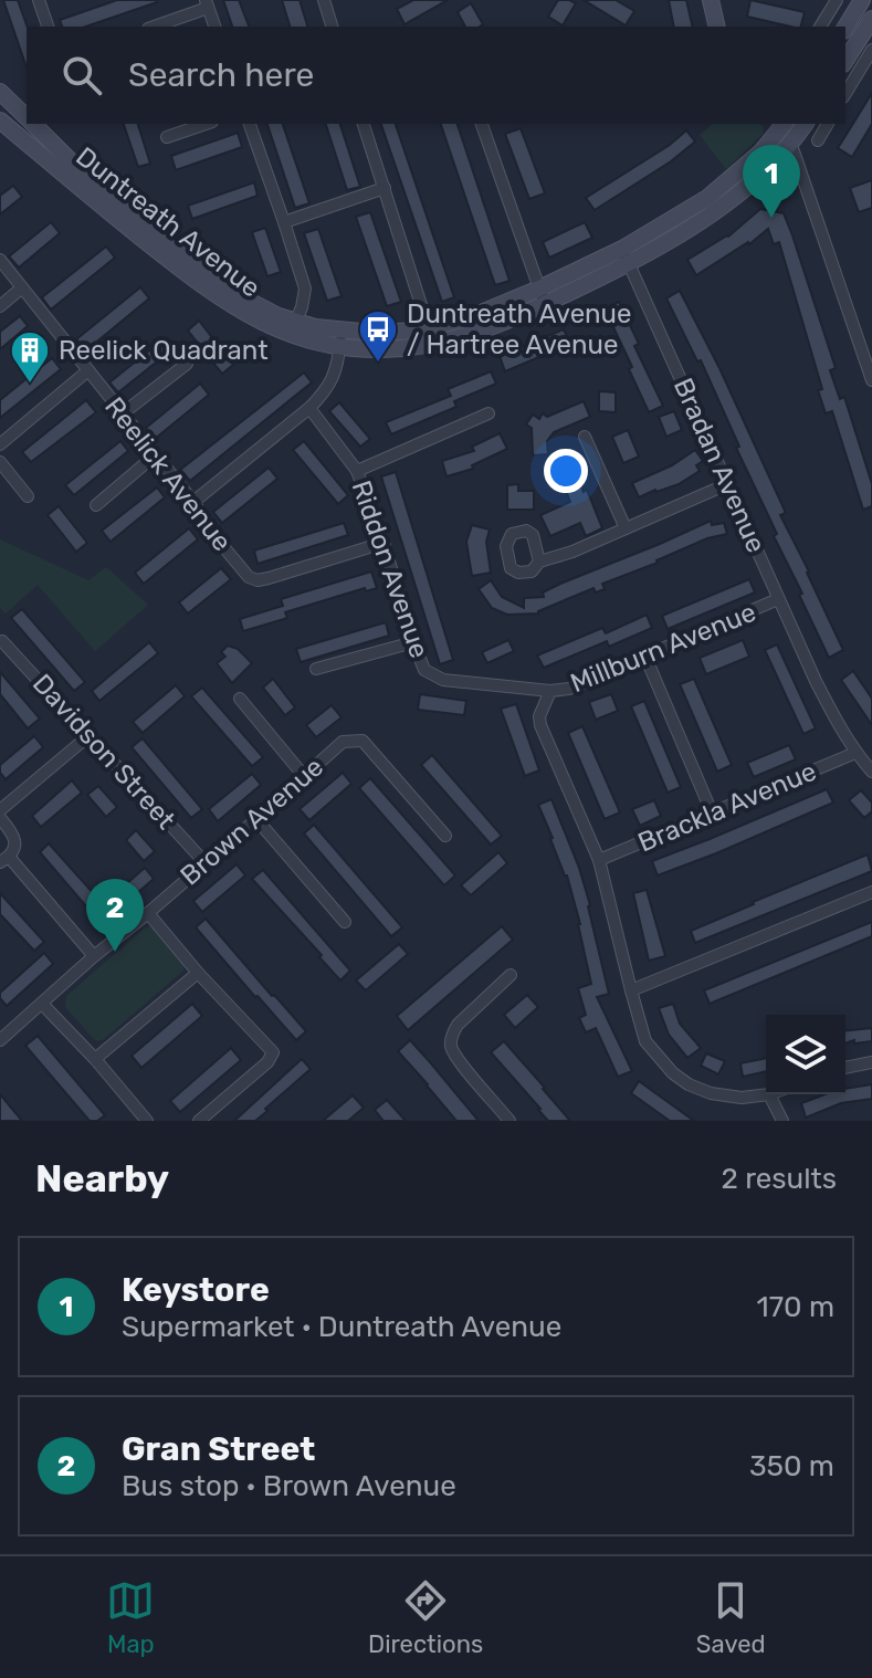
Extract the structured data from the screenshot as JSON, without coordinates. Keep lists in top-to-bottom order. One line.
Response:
{"streets":{"street":["Duntreath Avenue","Bradan Avenue","Reelick Avenue","Riddon Avenue","Millburn Avenue","Davidson Street","Brackla Avenue","Brown Avenue"]},"crossings":[["Duntreath Avenue","Bradan Avenue"],["Bradan Avenue","Millburn Avenue"],["Bradan Avenue","Brackla Avenue"],["Reelick Avenue","Riddon Avenue"],["Riddon Avenue","Millburn Avenue"],["Millburn Avenue","Brackla Avenue"],["Davidson Street","Brown Avenue"]],"places":{"bus stop":["Duntreath Avenue / Hartree Avenue"],"building":["Reelick Quadrant"]},"page":{"search":"Search here","pins":["1","2"],"heading":["Nearby","2 results"],"list":[{"mark":"1","name":"Keystore","note":"Supermarket · Duntreath Avenue","value":"170 m"},{"mark":"2","name":"Gran Street","note":"Bus stop · Brown Avenue","value":"350 m"}],"nav":["Map","Directions","Saved"]}}
